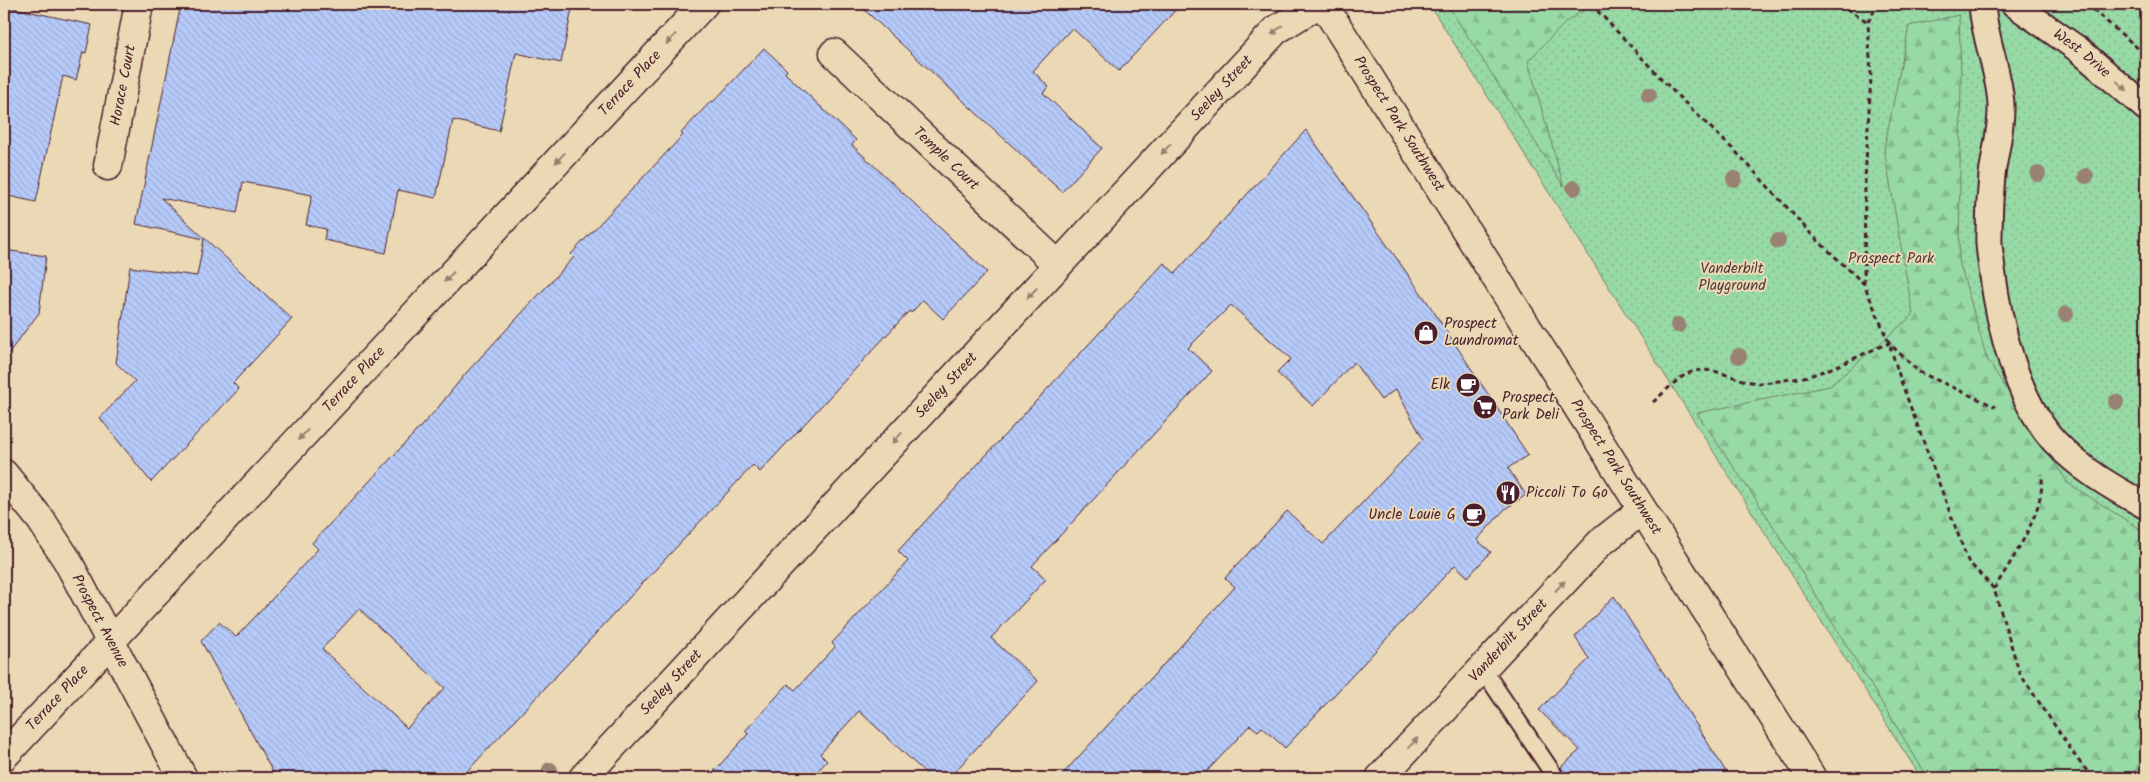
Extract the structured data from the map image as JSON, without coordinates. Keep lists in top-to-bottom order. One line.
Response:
{"streets":{"street":["West Drive","Terrace Place","Horace Court","Seeley Street","Prospect Park Southwest","Temple Court","Prospect Avenue","Vanderbilt Street"]},"crossings":[["Terrace Place","Prospect Avenue"],["Seeley Street","Temple Court"],["Prospect Park Southwest","Vanderbilt Street"]],"one_way":["West Drive","Terrace Place","Seeley Street","Vanderbilt Street"],"parks":["Prospect Park","Vanderbilt Playground"],"places":{"shop":["Prospect Laundromat"],"cafe":["Elk","Uncle Louie G"],"supermarket":["Prospect Park Deli"],"restaurant":["Piccoli To Go"]}}
